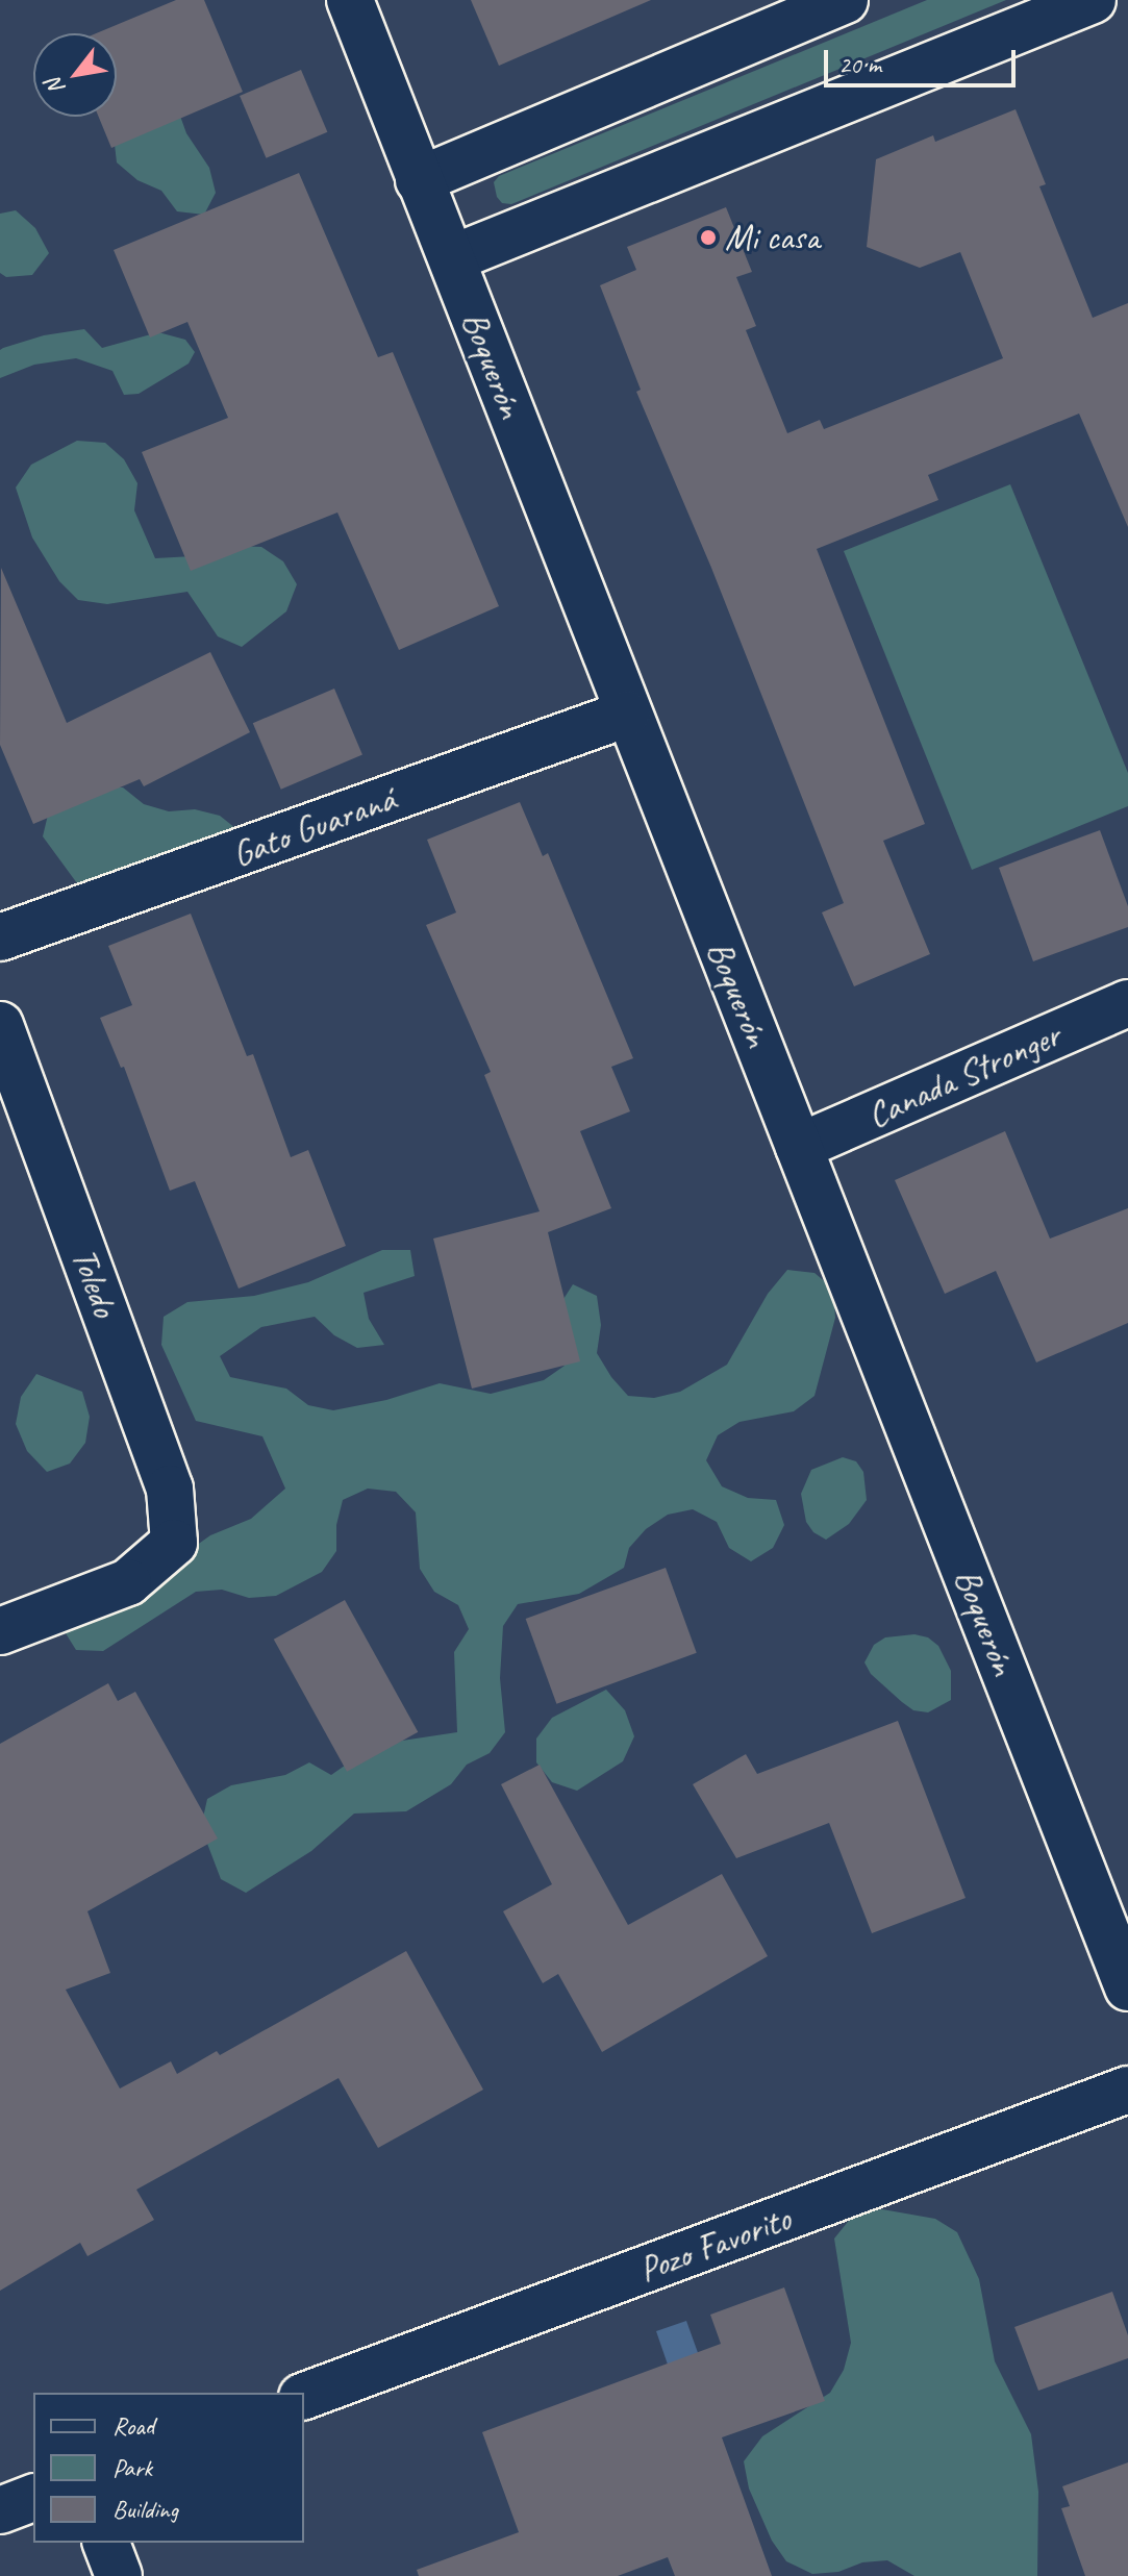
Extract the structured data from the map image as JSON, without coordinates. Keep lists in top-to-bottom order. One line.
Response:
{"streets":{"street":["Boquerón","Gato Guaraná","Canada Stronger","Toledo","Pozo Favorito"]},"crossings":[["Boquerón","Gato Guaraná"],["Boquerón","Canada Stronger"]],"places":["Mi casa"],"legend":["Road","Park","Building"],"scale_bar":"20 m","north":"bottom left"}
